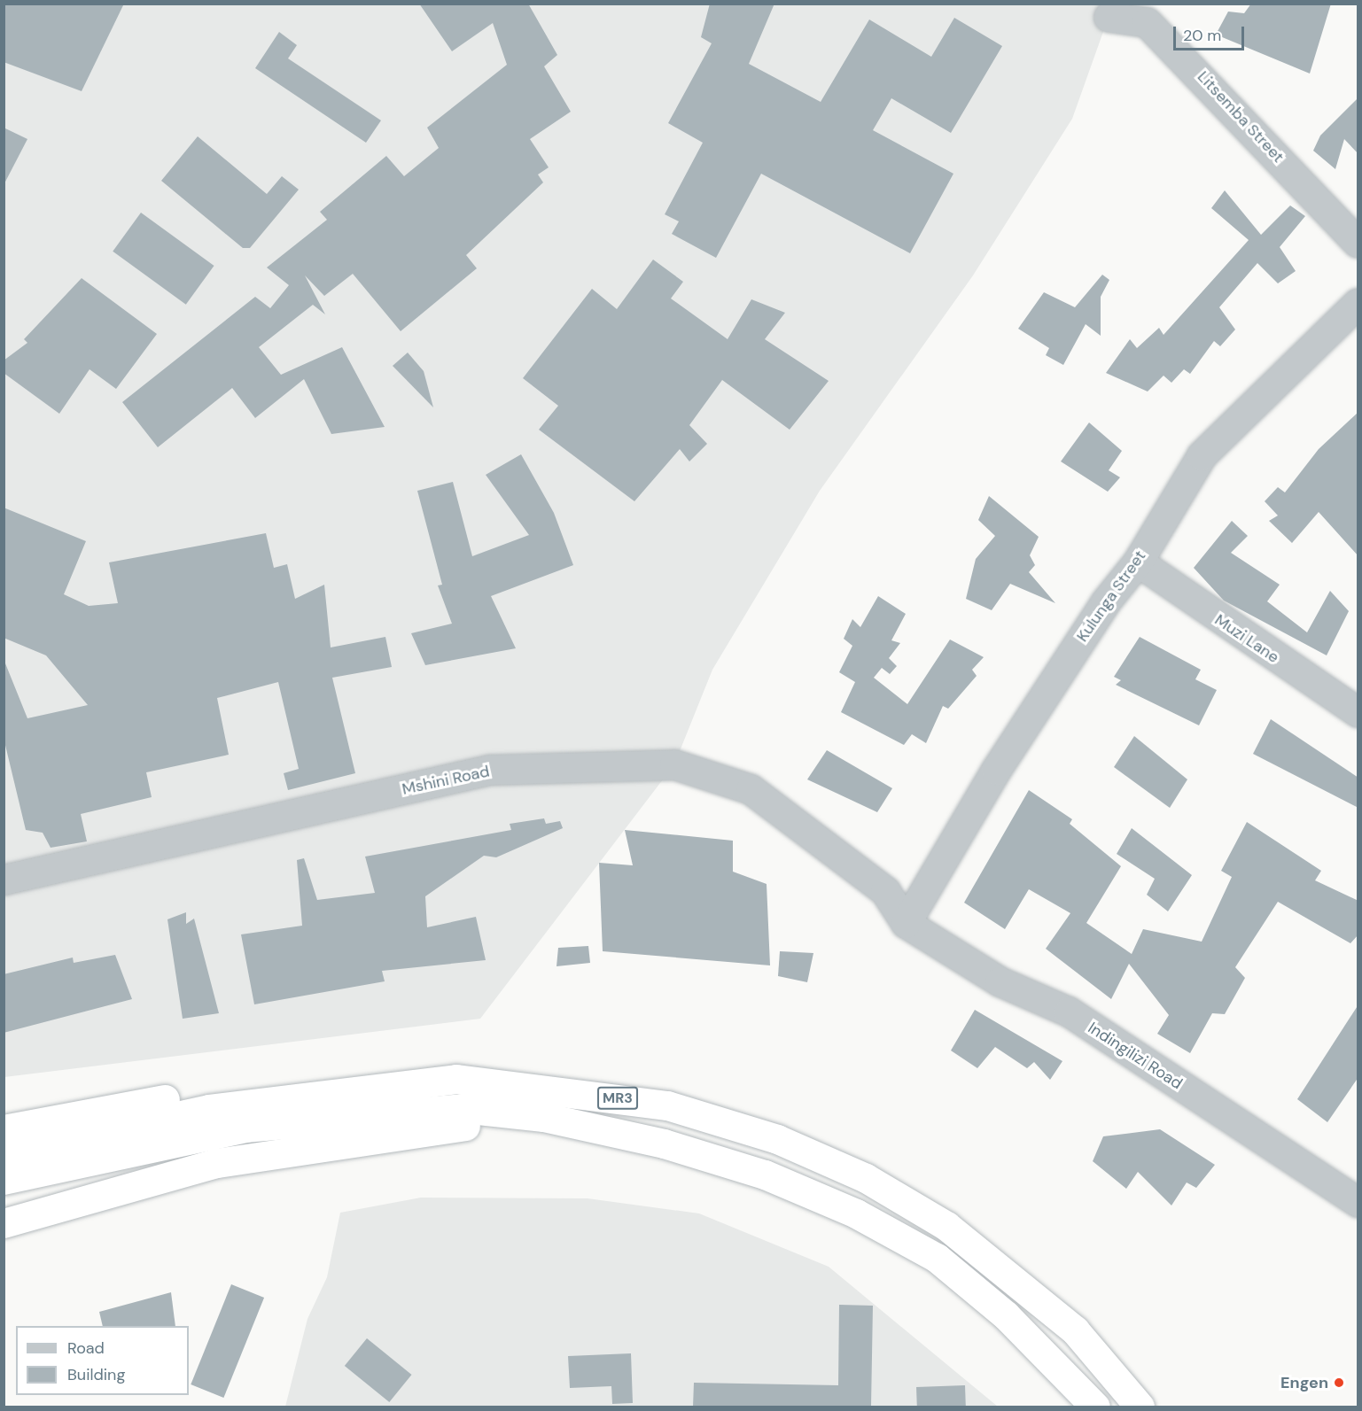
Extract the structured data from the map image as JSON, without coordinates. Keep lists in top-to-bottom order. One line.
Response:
{"streets":{"highway":["MR3"],"street":["Litsemba Street","Kulunga Street","Muzi Lane","Mshini Road","Indingilizi Road"]},"crossings":[["Kulunga Street","Muzi Lane"],["Kulunga Street","Mshini Road"],["Kulunga Street","Indingilizi Road"],["Mshini Road","Indingilizi Road"]],"places":["Engen"],"legend":["Road","Building"],"scale_bar":"20 m"}
